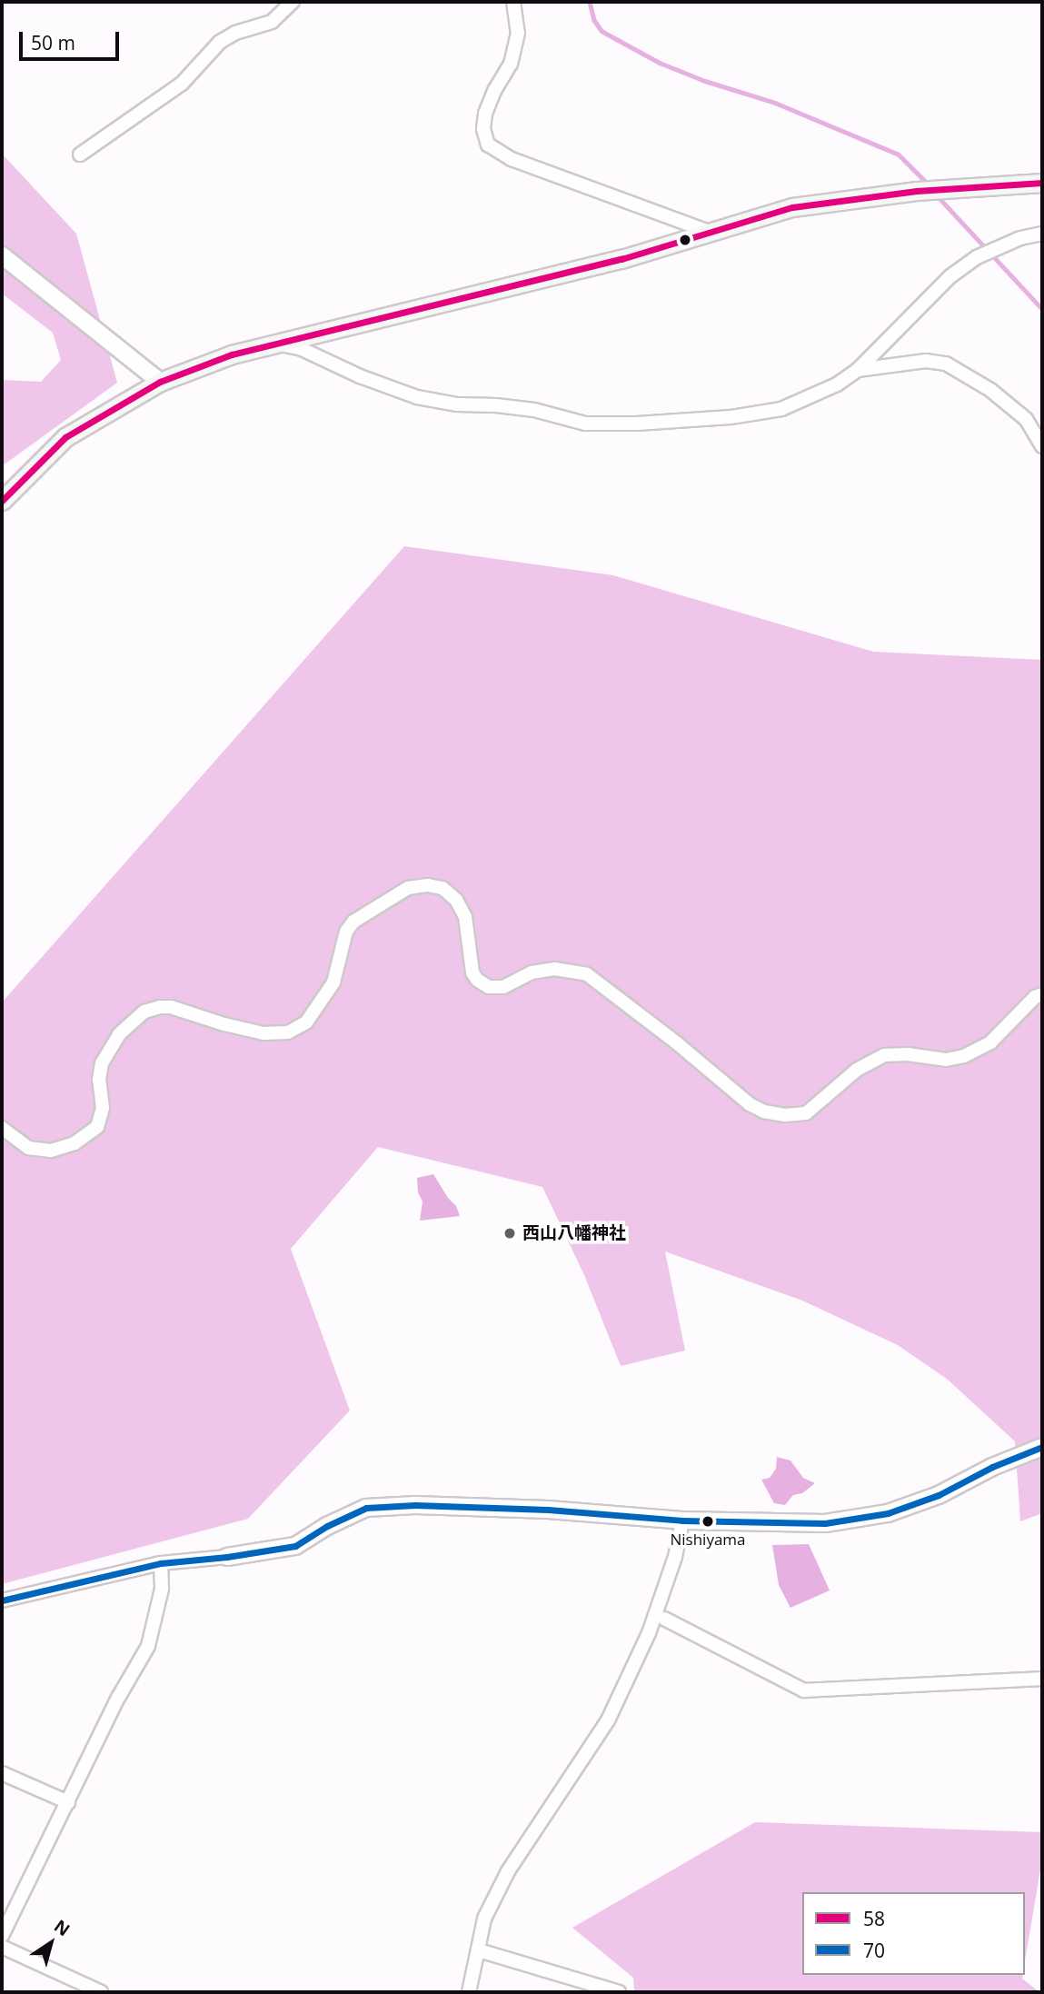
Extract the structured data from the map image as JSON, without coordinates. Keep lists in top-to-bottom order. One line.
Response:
{"places":["西山八幡神社","Nishiyama"],"lines":["transit line 58","transit line 70"],"legend":["58","70"],"scale_bar":"50 m","north":"top right"}
